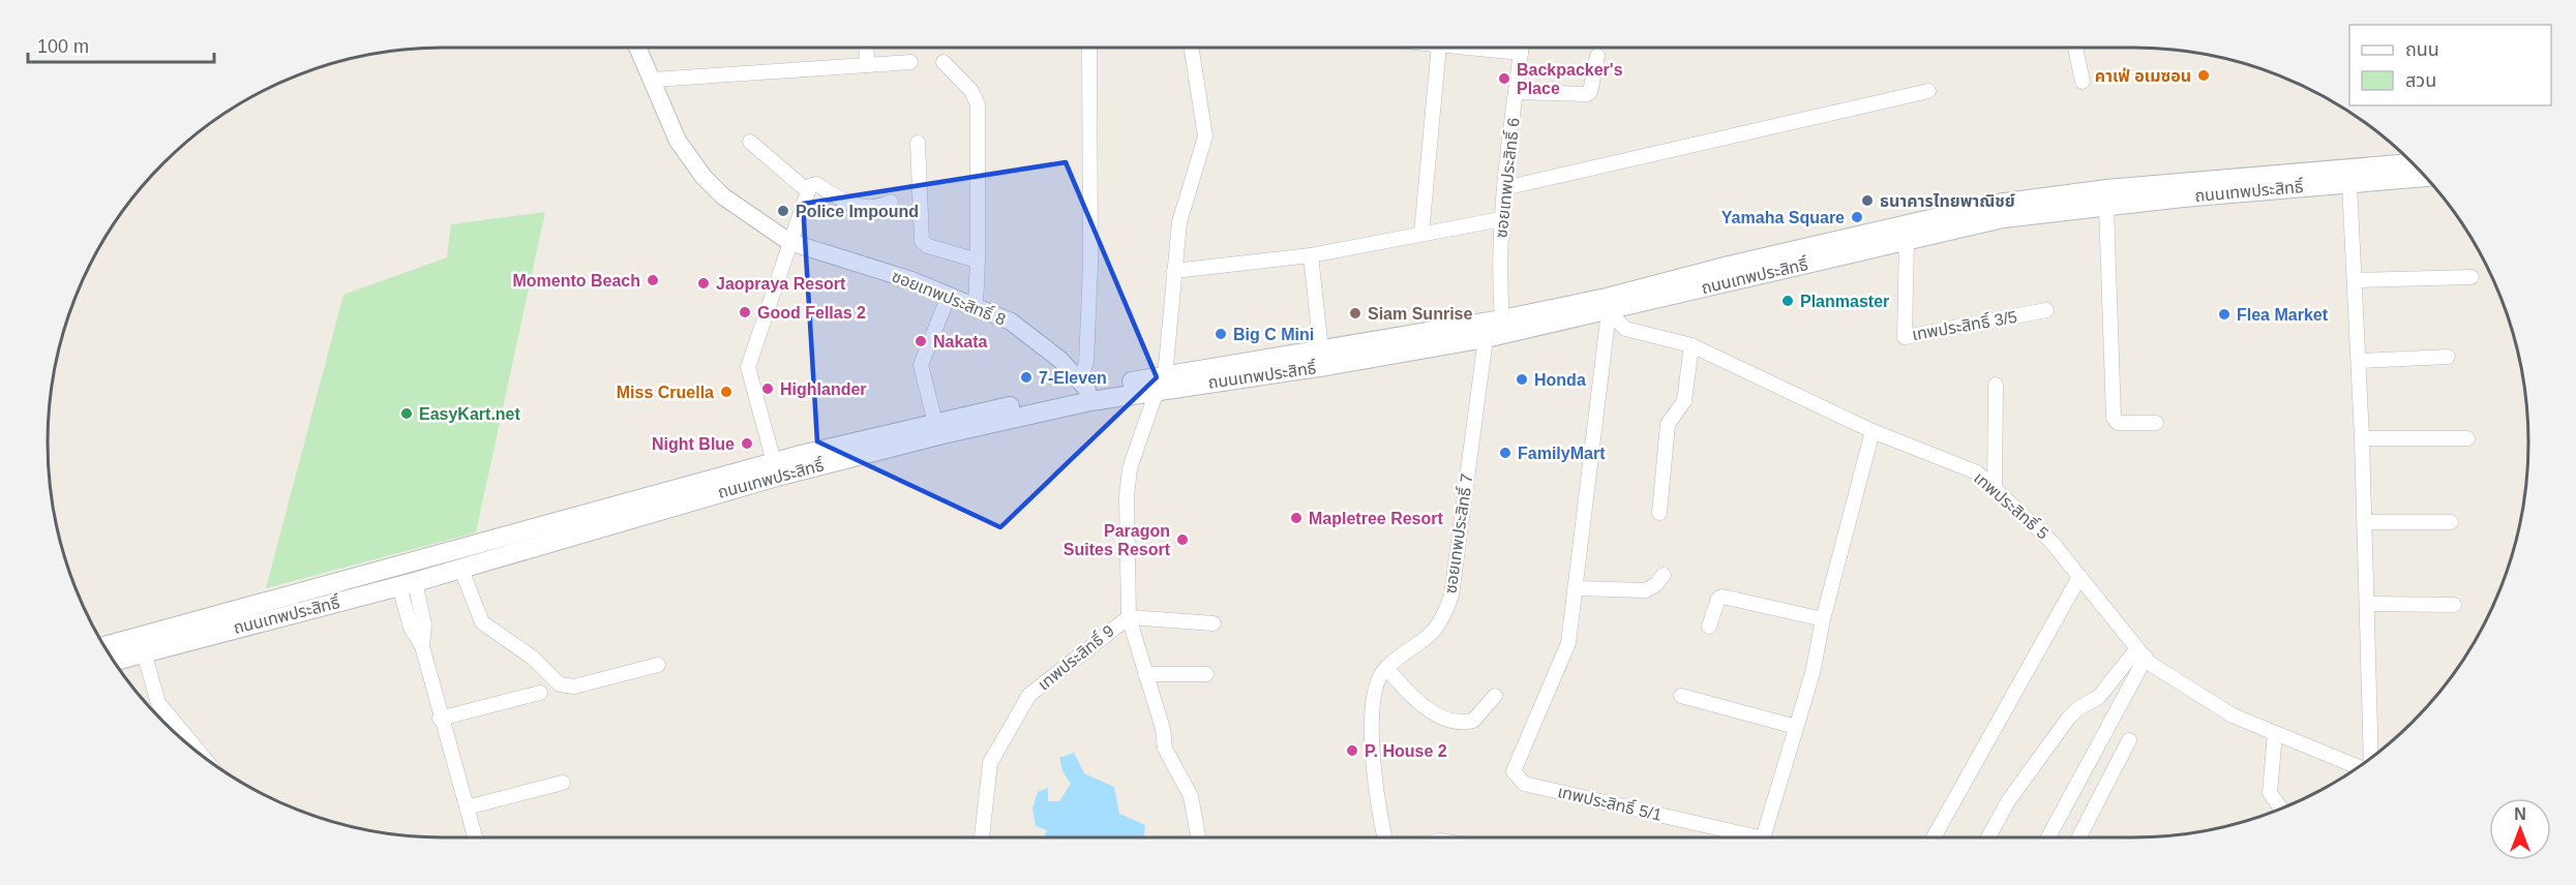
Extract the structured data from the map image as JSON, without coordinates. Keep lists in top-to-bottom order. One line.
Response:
{"streets":{"main road":["ถนนเทพประสิทธิ์"],"street":["ซอยเทพประสิทธิ์ 6","ซอยเทพประสิทธิ์ 8","เทพประสิทธิ์ 3/5","เทพประสิทธิ์ 5","ซอยเทพประสิทธิ์ 7","เทพประสิทธิ์ 9","เทพประสิทธิ์ 5/1"]},"crossings":[["ซอยเทพประสิทธิ์ 6","ถนนเทพประสิทธิ์"],["ถนนเทพประสิทธิ์","ซอยเทพประสิทธิ์ 8"],["ถนนเทพประสิทธิ์","เทพประสิทธิ์ 3/5"],["ถนนเทพประสิทธิ์","เทพประสิทธิ์ 5"],["ถนนเทพประสิทธิ์","ซอยเทพประสิทธิ์ 7"],["ถนนเทพประสิทธิ์","เทพประสิทธิ์ 9"],["ถนนเทพประสิทธิ์","เทพประสิทธิ์ 5/1"],["เทพประสิทธิ์ 5","เทพประสิทธิ์ 5/1"]],"places":["คาเฟ่ อเมซอน","Backpacker's Place","ธนาคารไทยพาณิชย์","Police Impound","Yamaha Square","Momento Beach","Jaopraya Resort","Planmaster","Good Fellas 2","Siam Sunrise","Flea Market","Big C Mini","Nakata","7-Eleven","Honda","Highlander","Miss Cruella","EasyKart.net","Night Blue","FamilyMart","Mapletree Resort","Paragon Suites Resort","P. House 2"],"legend":["ถนน","สวน"],"scale_bar":"100 m","north":"top"}
